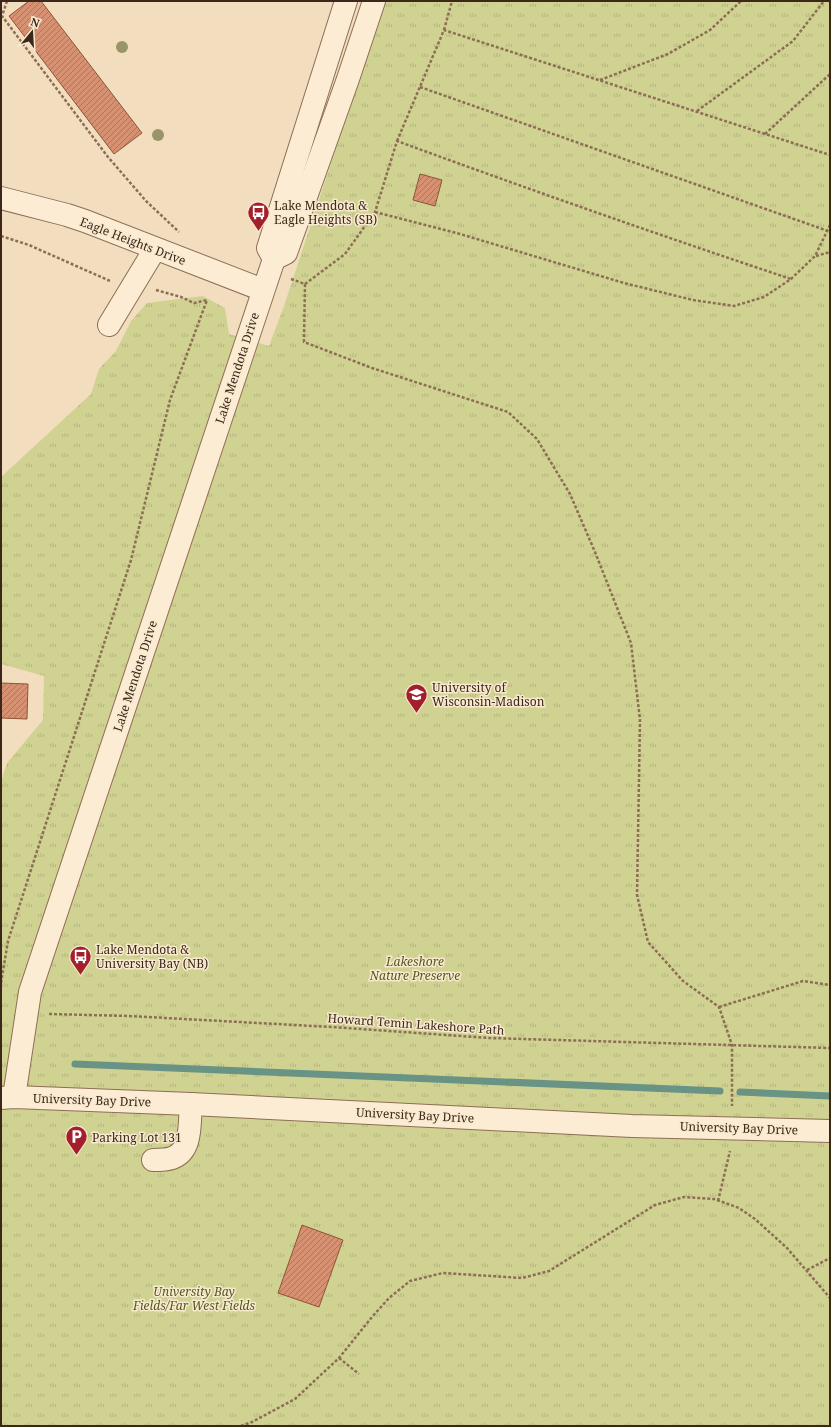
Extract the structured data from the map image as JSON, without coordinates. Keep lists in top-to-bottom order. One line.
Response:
{"streets":{"street":["Eagle Heights Drive","Lake Mendota Drive","University Bay Drive"],"path":["Howard Temin Lakeshore Path"]},"crossings":[["Eagle Heights Drive","Lake Mendota Drive"],["Lake Mendota Drive","Howard Temin Lakeshore Path"],["Lake Mendota Drive","University Bay Drive"]],"parks":["Lakeshore Nature Preserve","University Bay Fields/Far West Fields"],"places":{"bus stop":["Lake Mendota & Eagle Heights (SB)","Lake Mendota & University Bay (NB)"],"school or university":["University of Wisconsin-Madison"],"parking":["Parking Lot 131"]},"north":"top"}
